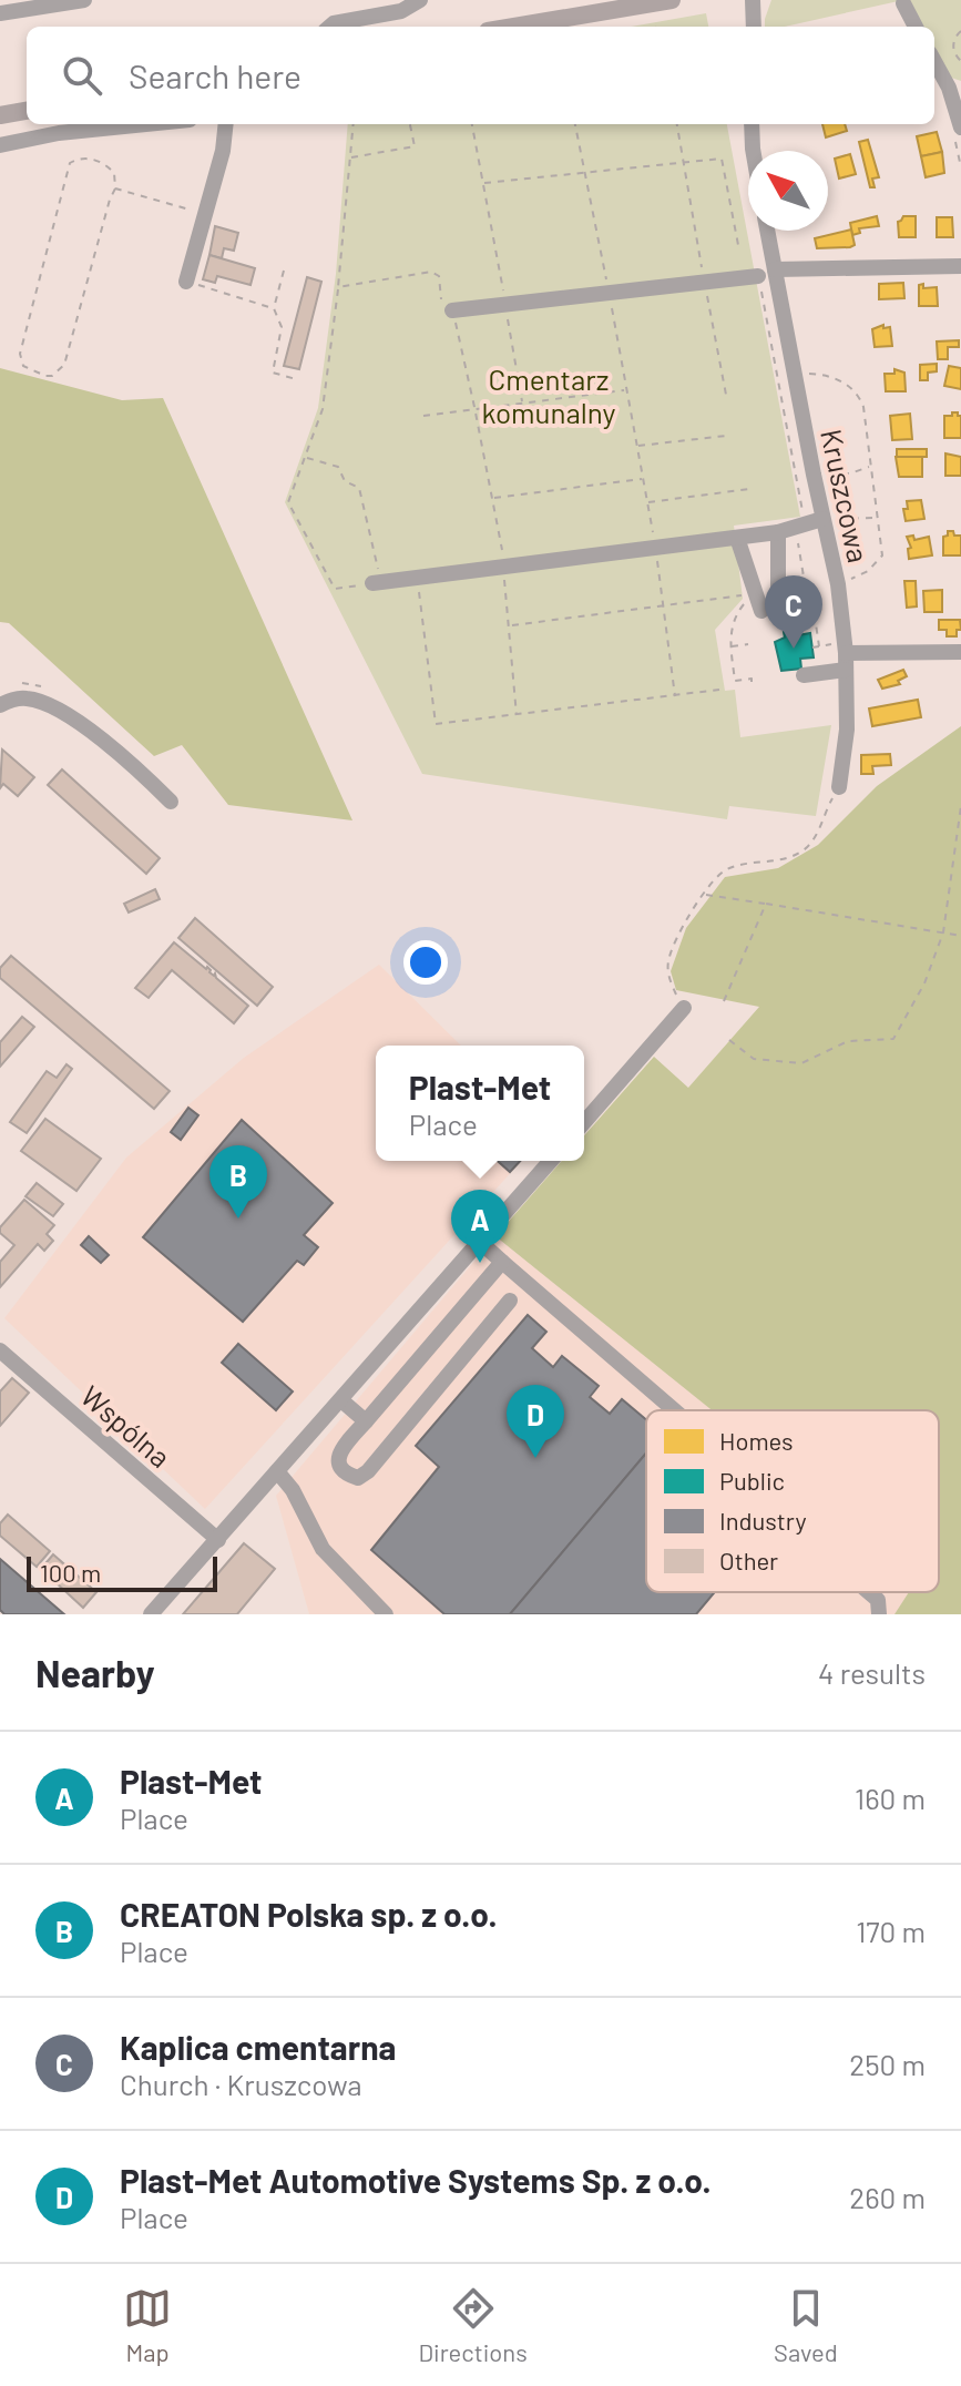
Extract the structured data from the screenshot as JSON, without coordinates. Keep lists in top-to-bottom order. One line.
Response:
{"streets":{"street":["Kruszcowa","Wspólna"]},"parks":["Cmentarz komunalny"],"legend":["Homes","Public","Industry","Other"],"scale_bar":"100 m","north":"top left","page":{"search":"Search here","pins":["C","B","A","D"],"popup":["Plast-Met","Place"],"scale":"100 m","heading":["Nearby","4 results"],"list":[{"mark":"A","name":"Plast-Met","note":"Place","value":"160 m"},{"mark":"B","name":"CREATON Polska sp. z o.o.","note":"Place","value":"170 m"},{"mark":"C","name":"Kaplica cmentarna","note":"Church · Kruszcowa","value":"250 m"},{"mark":"D","name":"Plast-Met Automotive Systems Sp. z o.o.","note":"Place","value":"260 m"}],"nav":["Map","Directions","Saved"]}}
